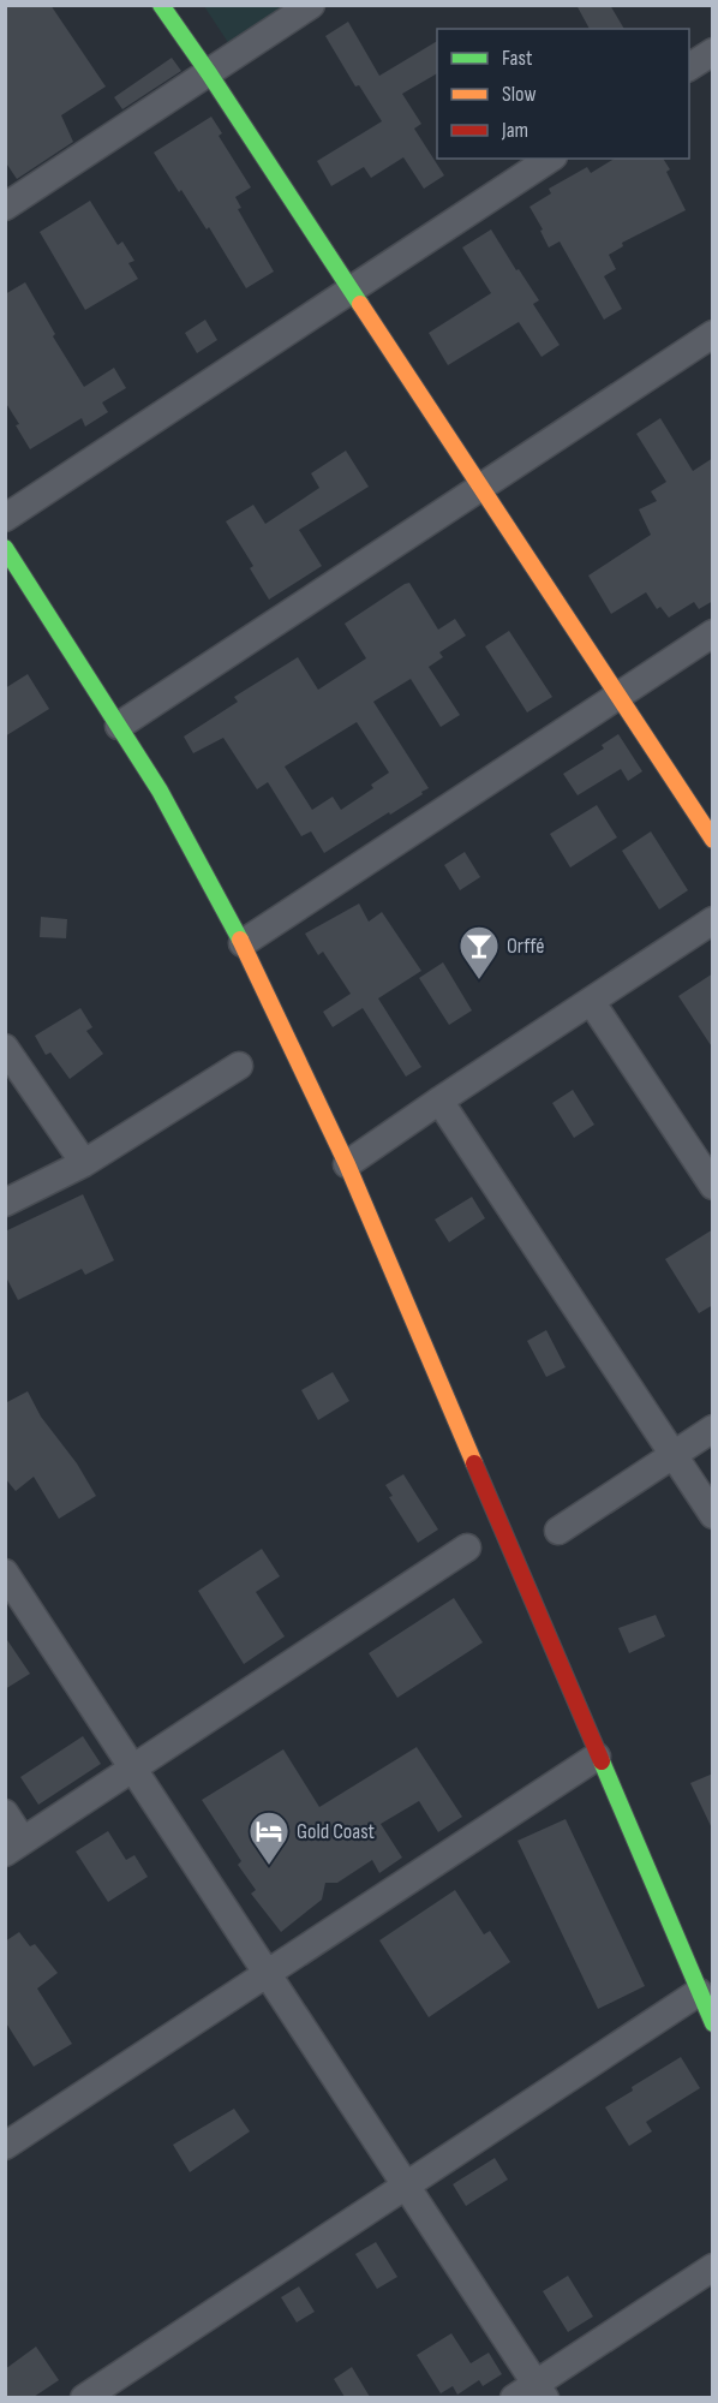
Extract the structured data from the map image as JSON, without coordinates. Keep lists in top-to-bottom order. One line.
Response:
{"places":{"bar":["Orffé"],"hotel":["Gold Coast"]},"legend":["Fast","Slow","Jam"]}
